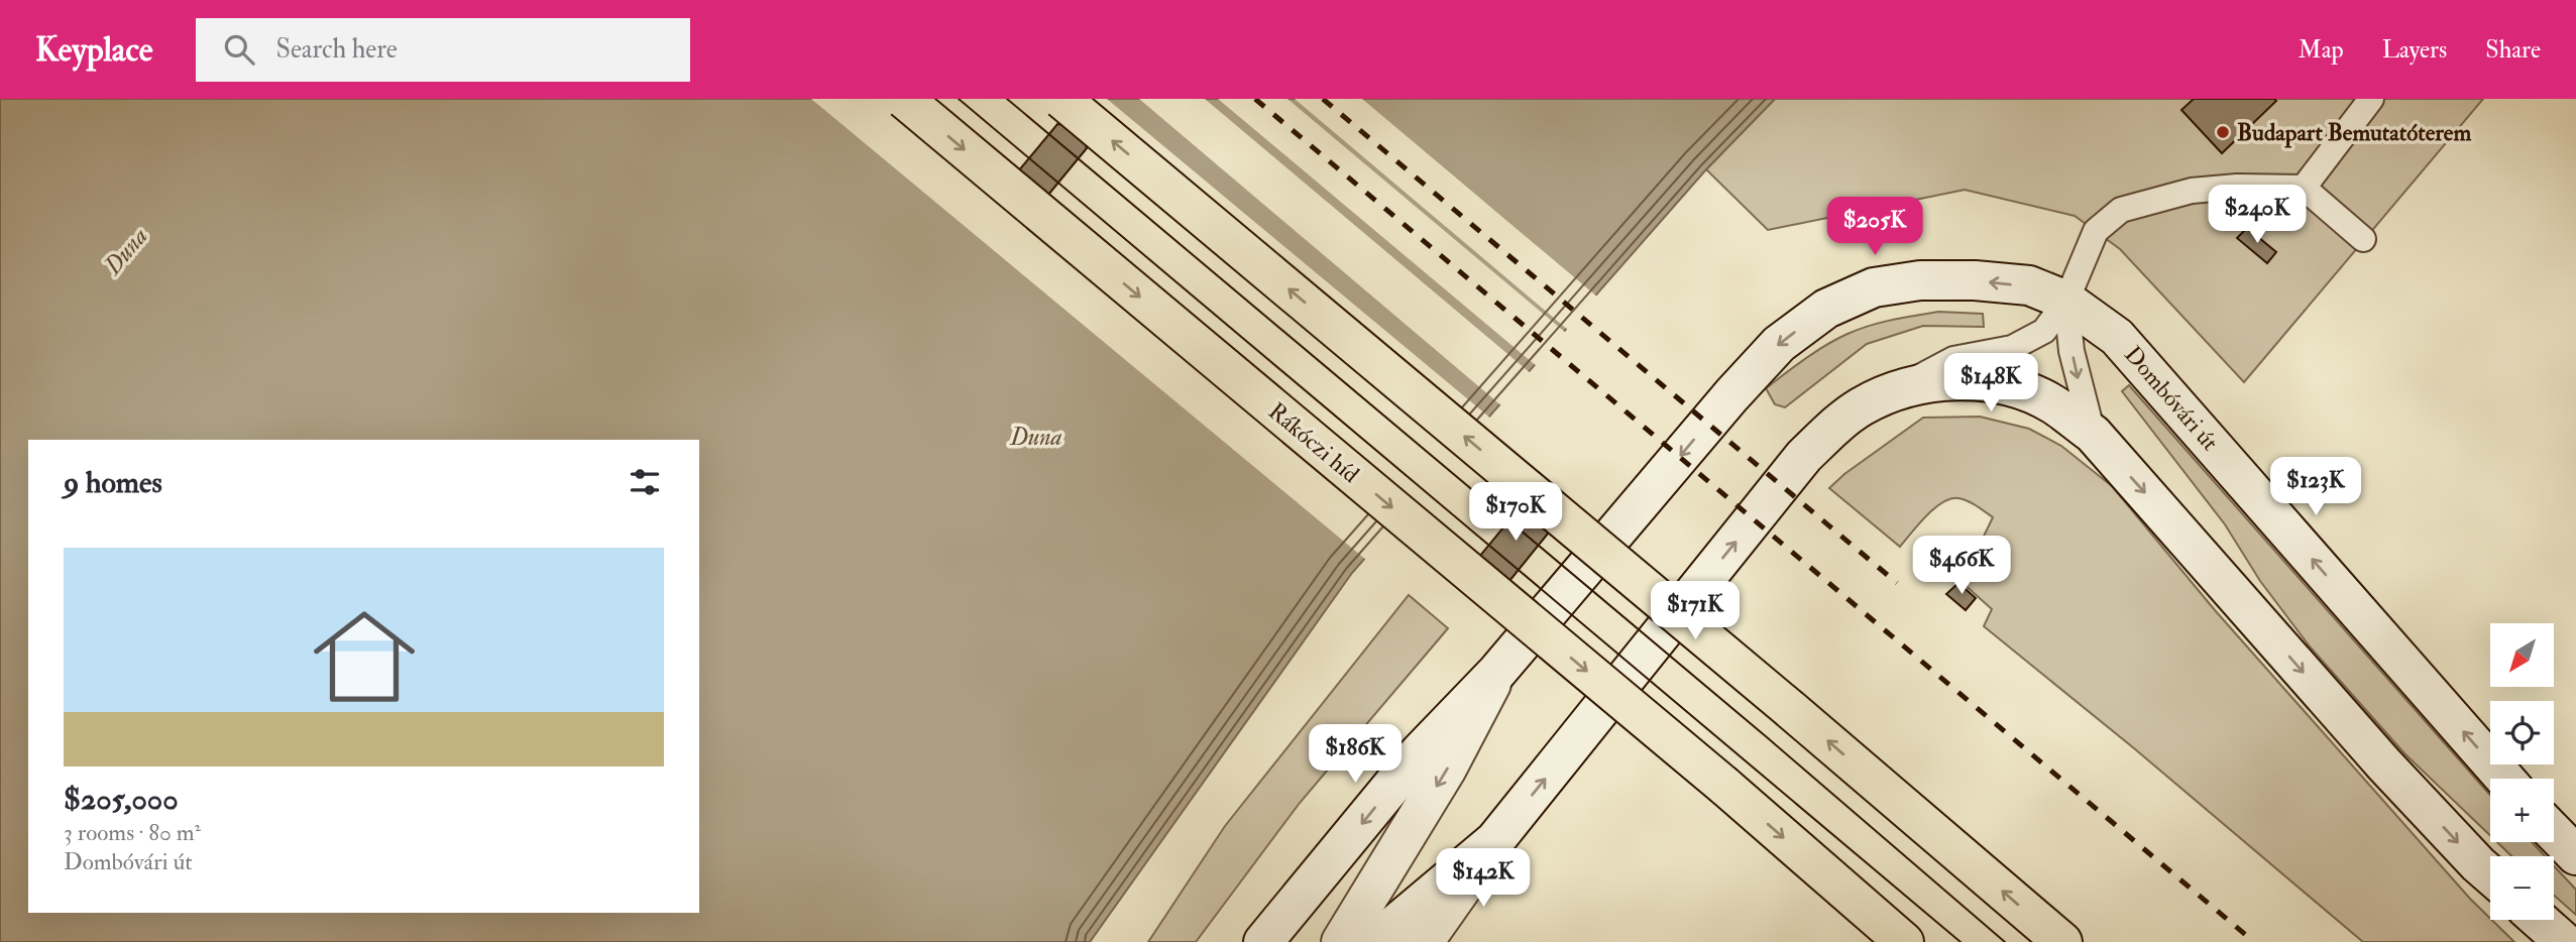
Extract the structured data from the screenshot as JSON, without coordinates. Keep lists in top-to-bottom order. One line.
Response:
{"streets":{"main road":["Dombóvári út","Rákóczi híd"]},"water":["Duna"],"places":["Budapart Bemutatóterem"],"north":"bottom left","page":{"header":"Keyplace","search":"Search here","nav":["Map","Layers","Share"],"price":["$240K","$205K","$148K","$123K","$170K","$466K","$171K","$186K","$142K"],"heading":"9 homes","list":[{"name":"$205,000","note":"3 rooms · 80 m² · Dombóvári út"}],"map_buttons":["+","−"]}}
